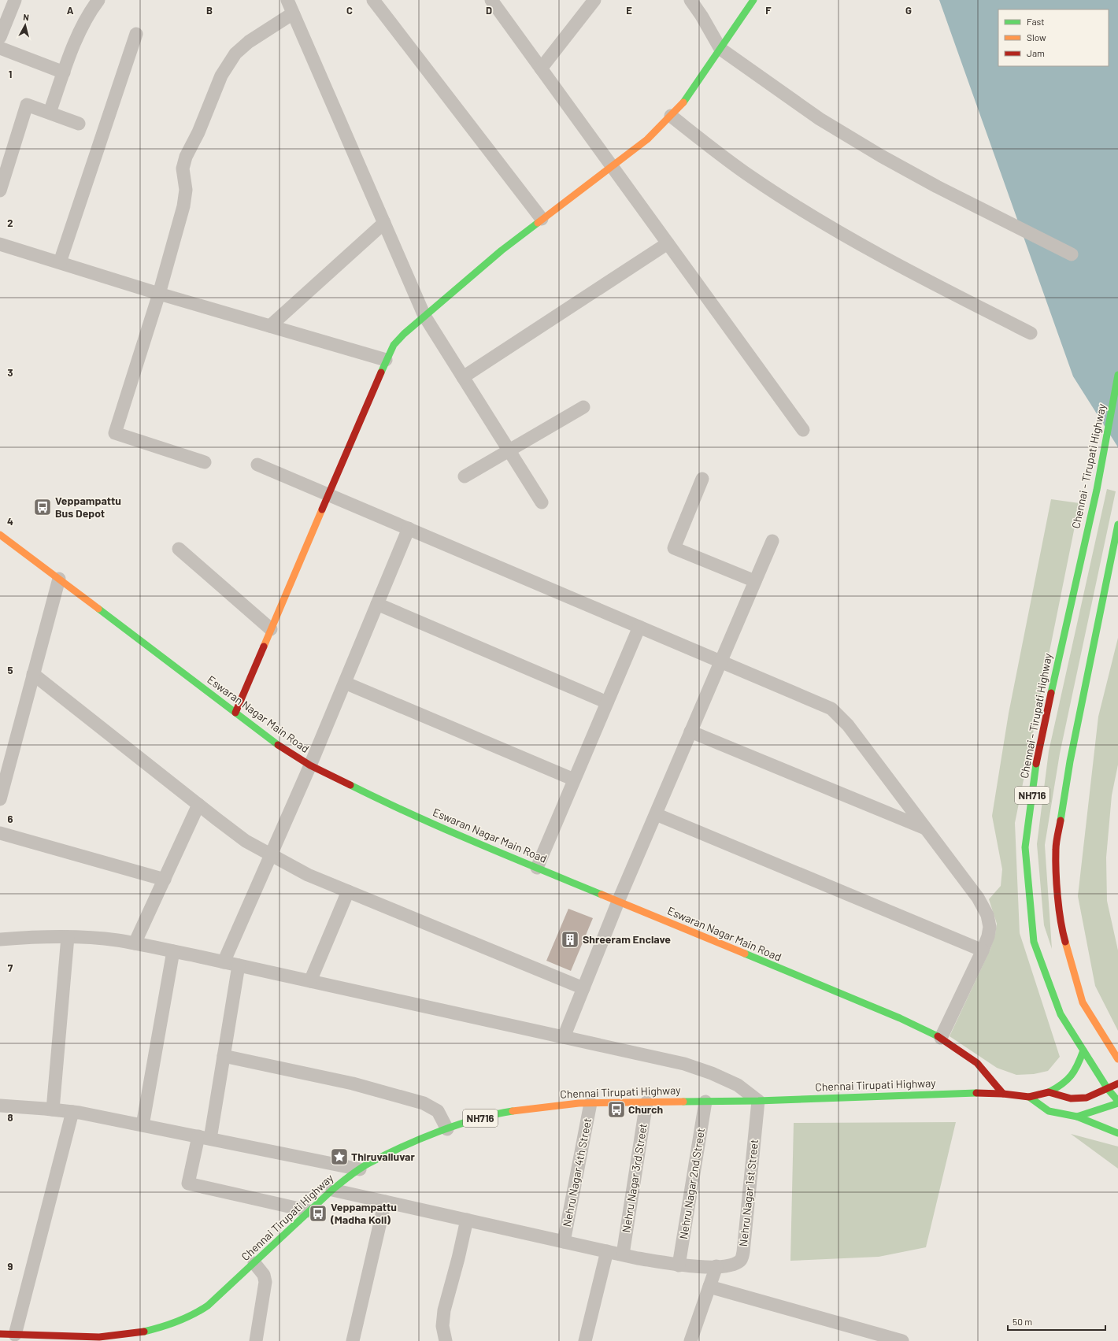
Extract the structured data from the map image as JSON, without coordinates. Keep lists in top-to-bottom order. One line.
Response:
{"streets":{"main road":["Chennai - Tirupati Highway","Eswaran Nagar Main Road","NH716","Chennai Tirupati Highway"],"street":["Nehru Nagar 4th Street","Nehru Nagar 3rd Street","Nehru Nagar 2nd Street","Nehru Nagar 1st Street"]},"crossings":[["Eswaran Nagar Main Road","Chennai Tirupati Highway"],["Chennai Tirupati Highway","Nehru Nagar 4th Street"],["Chennai Tirupati Highway","Nehru Nagar 3rd Street"],["Chennai Tirupati Highway","Nehru Nagar 2nd Street"],["Chennai Tirupati Highway","Nehru Nagar 1st Street"],["Nehru Nagar 4th Street","Nehru Nagar 1st Street"],["Nehru Nagar 3rd Street","Nehru Nagar 1st Street"],["Nehru Nagar 2nd Street","Nehru Nagar 1st Street"]],"places":{"bus stop":["Veppampattu Bus Depot","Church","Veppampattu (Madha Koil)"],"building":["Shreeram Enclave"],"place":["Thiruvalluvar"]},"legend":["Fast","Slow","Jam"],"scale_bar":"50 m","north":"top","grid":{"columns":["A","B","C","D","E","F","G"],"rows":["1","2","3","4","5","6","7","8","9"]}}
